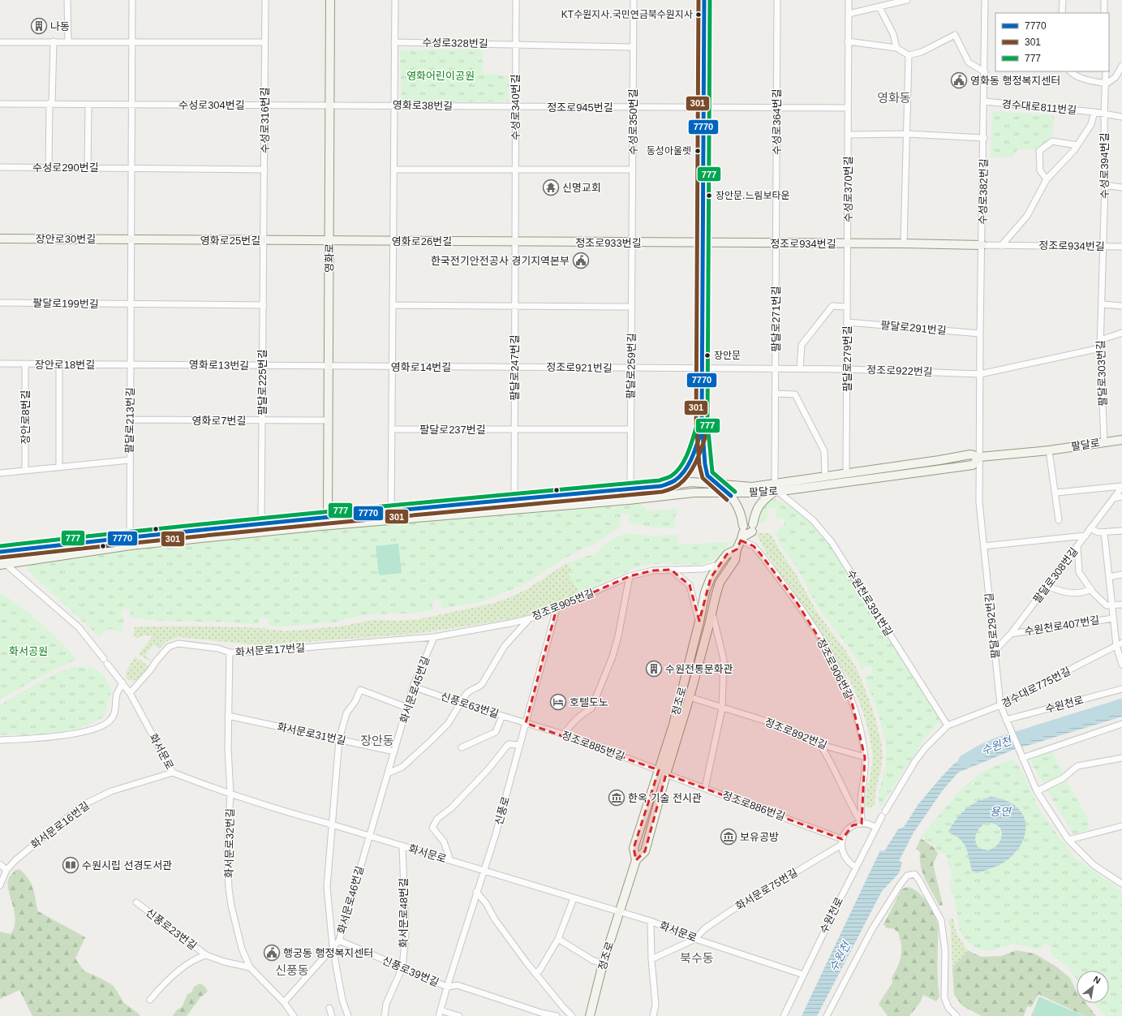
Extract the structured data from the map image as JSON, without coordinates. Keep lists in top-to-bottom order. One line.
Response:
{"streets":{"street":["수성로328번길","수성로304번길","영화로38번길","수성로340번길","정조로945번길","경수대로811번길","수성로316번길","수성로350번길","수성로364번길","수성로394번길","수성로290번길","수성로370번길","수성로382번길","장안로30번길","영화로25번길","영화로26번길","정조로933번길","정조로934번길","영화로","팔달로199번길","팔달로271번길","팔달로291번길","팔달로279번길","장안로18번길","영화로13번길","팔달로259번길","영화로14번길","팔달로247번길","정조로921번길","정조로922번길","팔달로303번길","팔달로225번길","장안로8번길","팔달로213번길","영화로7번길","팔달로237번길","팔달로","팔달로308번길","수원천로391번길","정조로905번길","팔달로292번길","수원천로407번길","화서문로17번길","정조로906번길","경수대로775번길","화서문로45번길","정조로","수원천로","신풍로63번길","화서문로31번길","정조로892번길","정조로885번길","화서문로","정조로886번길","신풍로","화서문로16번길","화서문로32번길","화서문로75번길","화서문로46번길","화서문로48번길","신풍로23번길","신풍로39번길"]},"crossings":[["수성로328번길","수성로340번길"],["수성로304번길","영화로38번길"],["수성로304번길","수성로316번길"],["수성로304번길","영화로"],["영화로38번길","수성로340번길"],["영화로38번길","정조로945번길"],["영화로38번길","영화로"],["수성로340번길","정조로945번길"],["수성로340번길","영화로26번길"],["수성로340번길","정조로933번길"],["수성로340번길","팔달로247번길"],["정조로945번길","수성로350번길"],["정조로945번길","수성로364번길"],["정조로945번길","수성로370번길"],["경수대로811번길","수성로394번길"],["경수대로811번길","수성로382번길"],["수성로316번길","영화로25번길"],["수성로316번길","팔달로225번길"],["수성로350번길","정조로933번길"],["수성로350번길","팔달로259번길"],["수성로364번길","정조로934번길"],["수성로364번길","팔달로271번길"],["수성로394번길","정조로934번길"],["수성로394번길","팔달로303번길"],["수성로370번길","정조로934번길"],["수성로370번길","팔달로279번길"],["수성로382번길","정조로934번길"],["장안로30번길","영화로25번길"],["장안로30번길","팔달로213번길"],["영화로25번길","영화로26번길"],["영화로25번길","영화로"],["영화로25번길","팔달로225번길"],["영화로25번길","팔달로213번길"],["영화로26번길","정조로933번길"],["영화로26번길","영화로"],["영화로26번길","팔달로247번길"],["정조로933번길","정조로934번길"],["정조로933번길","팔달로259번길"],["정조로933번길","팔달로247번길"],["정조로934번길","팔달로271번길"],["정조로934번길","팔달로279번길"],["정조로934번길","팔달로303번길"],["영화로","영화로13번길"],["영화로","영화로14번길"],["영화로","영화로7번길"],["영화로","팔달로"],["팔달로199번길","팔달로213번길"],["팔달로271번길","정조로922번길"],["팔달로271번길","팔달로"],["팔달로271번길","수원천로391번길"],["팔달로291번길","팔달로279번길"],["팔달로279번길","정조로922번길"],["팔달로279번길","팔달로"],["장안로18번길","영화로13번길"],["장안로18번길","장안로8번길"],["장안로18번길","팔달로213번길"],["영화로13번길","영화로14번길"],["영화로13번길","팔달로225번길"],["영화로13번길","팔달로213번길"],["팔달로259번길","정조로921번길"],["팔달로259번길","팔달로"],["영화로14번길","팔달로247번길"],["영화로14번길","정조로921번길"],["팔달로247번길","정조로921번길"],["팔달로247번길","팔달로237번길"],["팔달로247번길","팔달로"],["정조로921번길","정조로922번길"],["팔달로303번길","팔달로"],["팔달로225번길","영화로7번길"],["팔달로225번길","팔달로"],["팔달로213번길","영화로7번길"],["팔달로213번길","팔달로"],["팔달로","수원천로391번길"],["팔달로","팔달로292번길"],["팔달로","화서문로"],["팔달로308번길","팔달로292번길"],["팔달로308번길","수원천로407번길"],["수원천로391번길","경수대로775번길"],["수원천로391번길","수원천로"],["정조로905번길","화서문로17번길"],["정조로905번길","화서문로45번길"],["정조로905번길","정조로"],["정조로905번길","신풍로"],["팔달로292번길","경수대로775번길"],["팔달로292번길","수원천로"],["수원천로407번길","경수대로775번길"],["화서문로17번길","화서문로45번길"],["화서문로17번길","화서문로"],["정조로906번길","정조로"],["정조로906번길","정조로892번길"],["경수대로775번길","수원천로"],["화서문로45번길","신풍로63번길"],["화서문로45번길","화서문로31번길"],["화서문로45번길","화서문로"],["화서문로45번길","화서문로46번길"],["정조로","정조로892번길"],["정조로","정조로885번길"],["정조로","화서문로"],["정조로","정조로886번길"],["수원천로","화서문로"],["신풍로63번길","정조로885번길"],["신풍로63번길","신풍로"],["정조로885번길","정조로886번길"],["정조로885번길","신풍로"],["화서문로","신풍로"],["화서문로","화서문로16번길"],["화서문로","화서문로32번길"],["화서문로","화서문로75번길"],["화서문로","화서문로46번길"],["화서문로","화서문로48번길"],["신풍로","신풍로39번길"],["화서문로32번길","신풍로23번길"],["화서문로46번길","신풍로39번길"],["화서문로48번길","신풍로39번길"]],"districts":["영화동","장안동","북수동","신풍동"],"water":["수원천","용연"],"parks":["영화어린이공원","화서공원"],"places":{"other":["KT수원지사.국민연금북수원지사","동성아울렛","장안문.느림보타운","장안문"],"building":["나동","수원전통문화관"],"public building":["영화동 행정복지센터","한국전기안전공사 경기지역본부","행궁동 행정복지센터"],"temple":["신명교회"],"hotel":["호텔도노"],"museum":["한옥 기술 전시관","보유공방"],"library":["수원시립 선경도서관"]},"lines":["transit line 7770","transit line 301","transit line 777"],"legend":["7770","301","777"],"north":"top right"}
